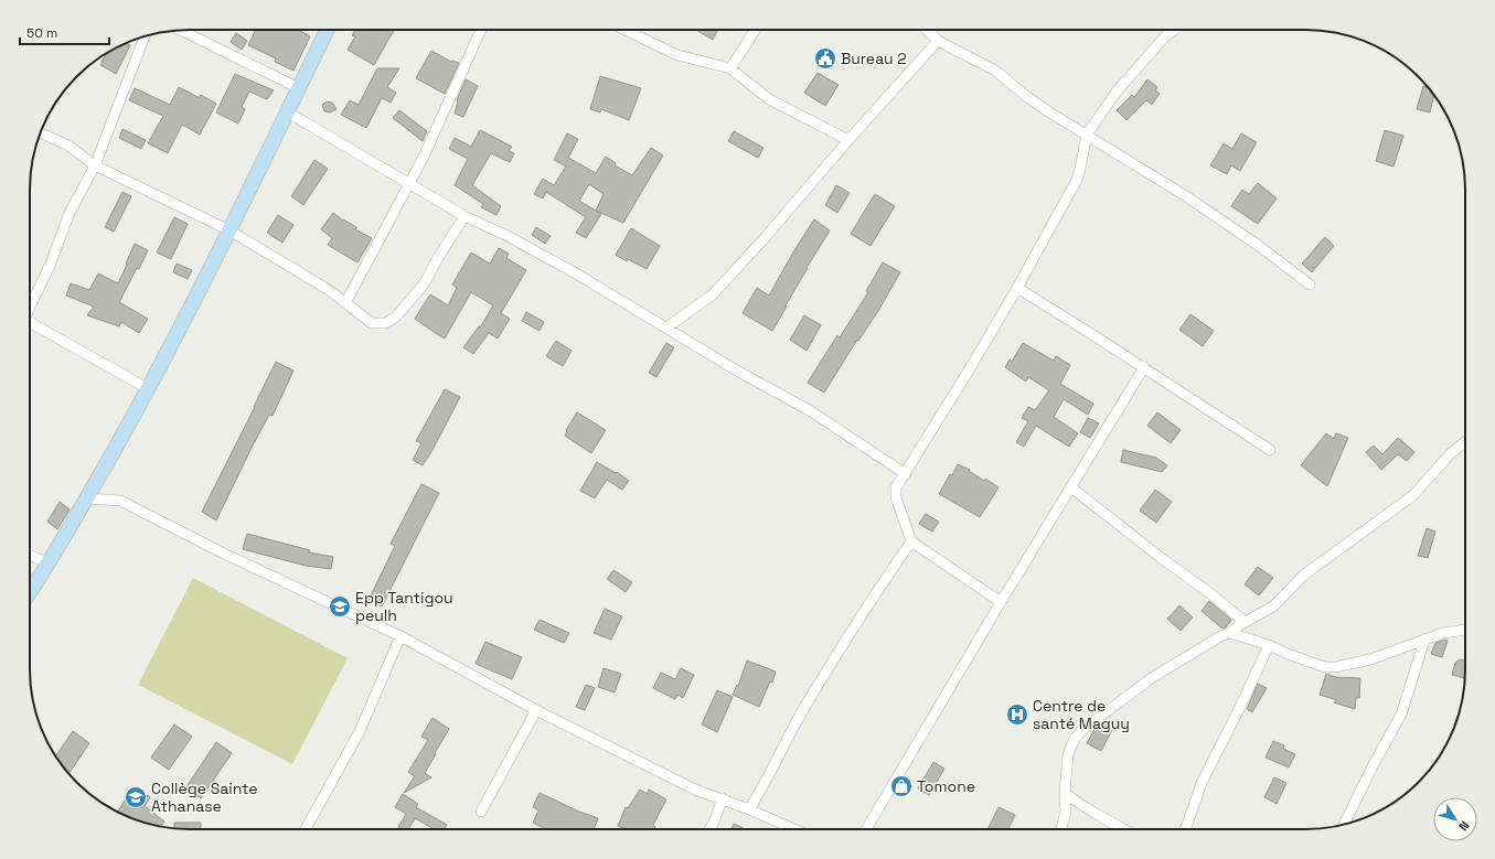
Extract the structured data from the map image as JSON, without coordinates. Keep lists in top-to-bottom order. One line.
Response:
{"places":{"public building":["Bureau 2"],"school or university":["Epp Tantigou peulh","Collège Sainte Athanase"],"hospital":["Centre de santé Maguy"],"shop":["Tomone"]},"scale_bar":"50 m","north":"bottom right"}
